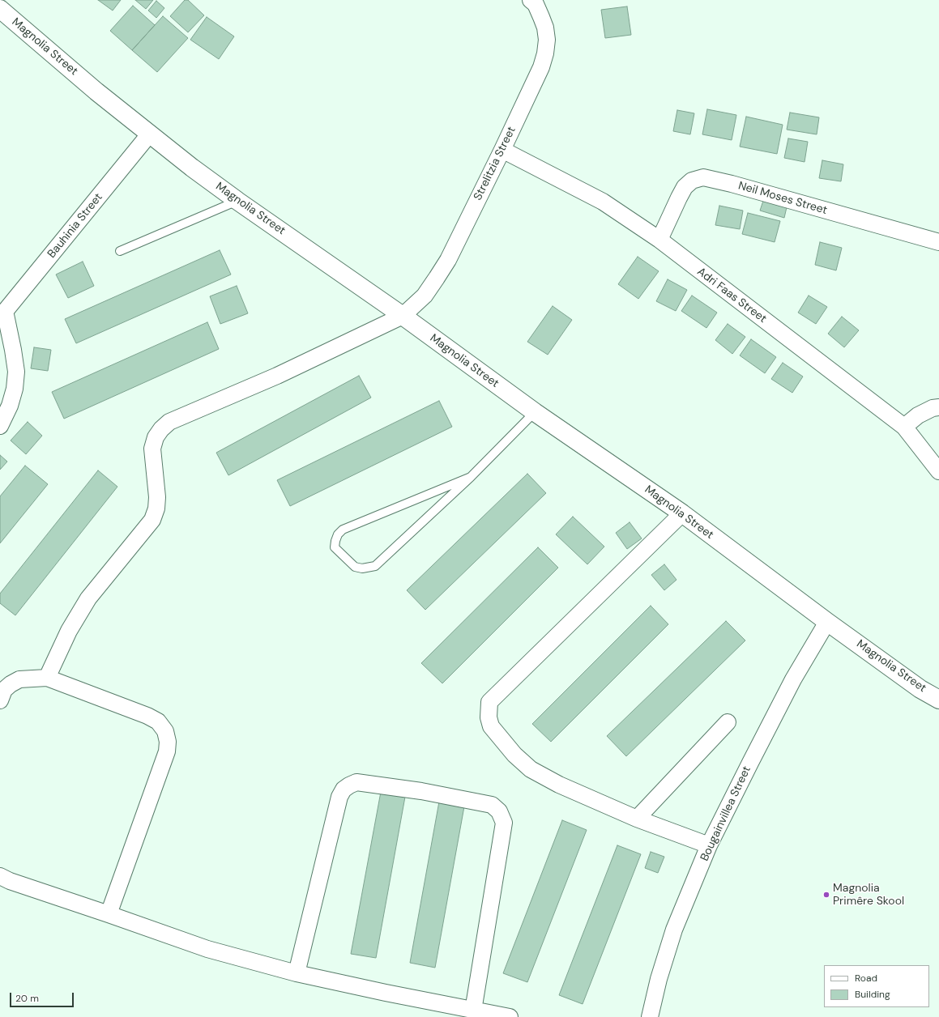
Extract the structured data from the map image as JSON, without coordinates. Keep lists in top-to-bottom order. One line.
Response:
{"streets":{"street":["Magnolia Street","Strelitzia Street","Neil Moses Street","Bauhinia Street","Adri Faas Street","Bougainvillea Street"]},"crossings":[["Magnolia Street","Strelitzia Street"],["Magnolia Street","Bauhinia Street"],["Magnolia Street","Bougainvillea Street"],["Strelitzia Street","Adri Faas Street"],["Neil Moses Street","Adri Faas Street"]],"places":["Magnolia Primêre Skool"],"legend":["Road","Building"],"scale_bar":"20 m"}
